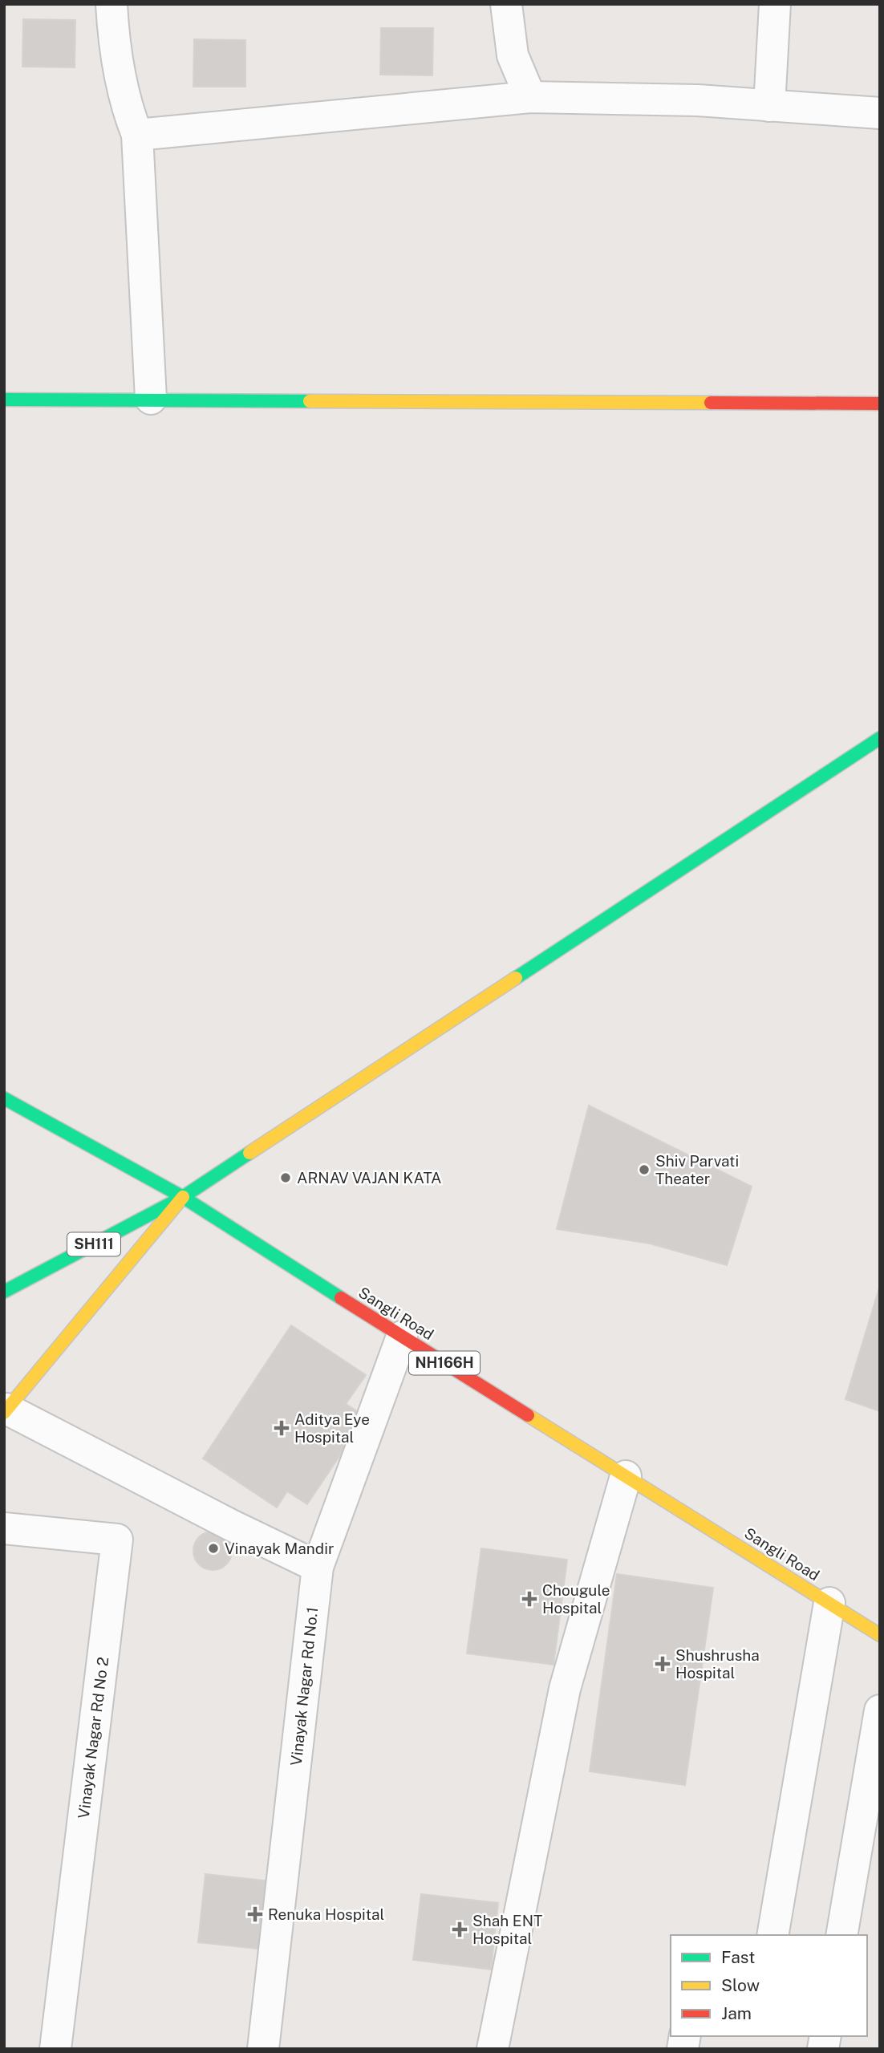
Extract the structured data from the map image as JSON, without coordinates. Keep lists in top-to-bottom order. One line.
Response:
{"streets":{"main road":["SH111","Sangli Road","NH166H"],"street":["Vinayak Nagar Rd No.1","Vinayak Nagar Rd No 2"]},"crossings":[["SH111","Sangli Road"],["Sangli Road","Vinayak Nagar Rd No.1"]],"places":{"other":["Shiv Parvati Theater","ARNAV VAJAN KATA","Vinayak Mandir"],"health":["Aditya Eye Hospital","Chougule Hospital","Shushrusha Hospital","Renuka Hospital","Shah ENT Hospital"]},"legend":["Fast","Slow","Jam"]}
